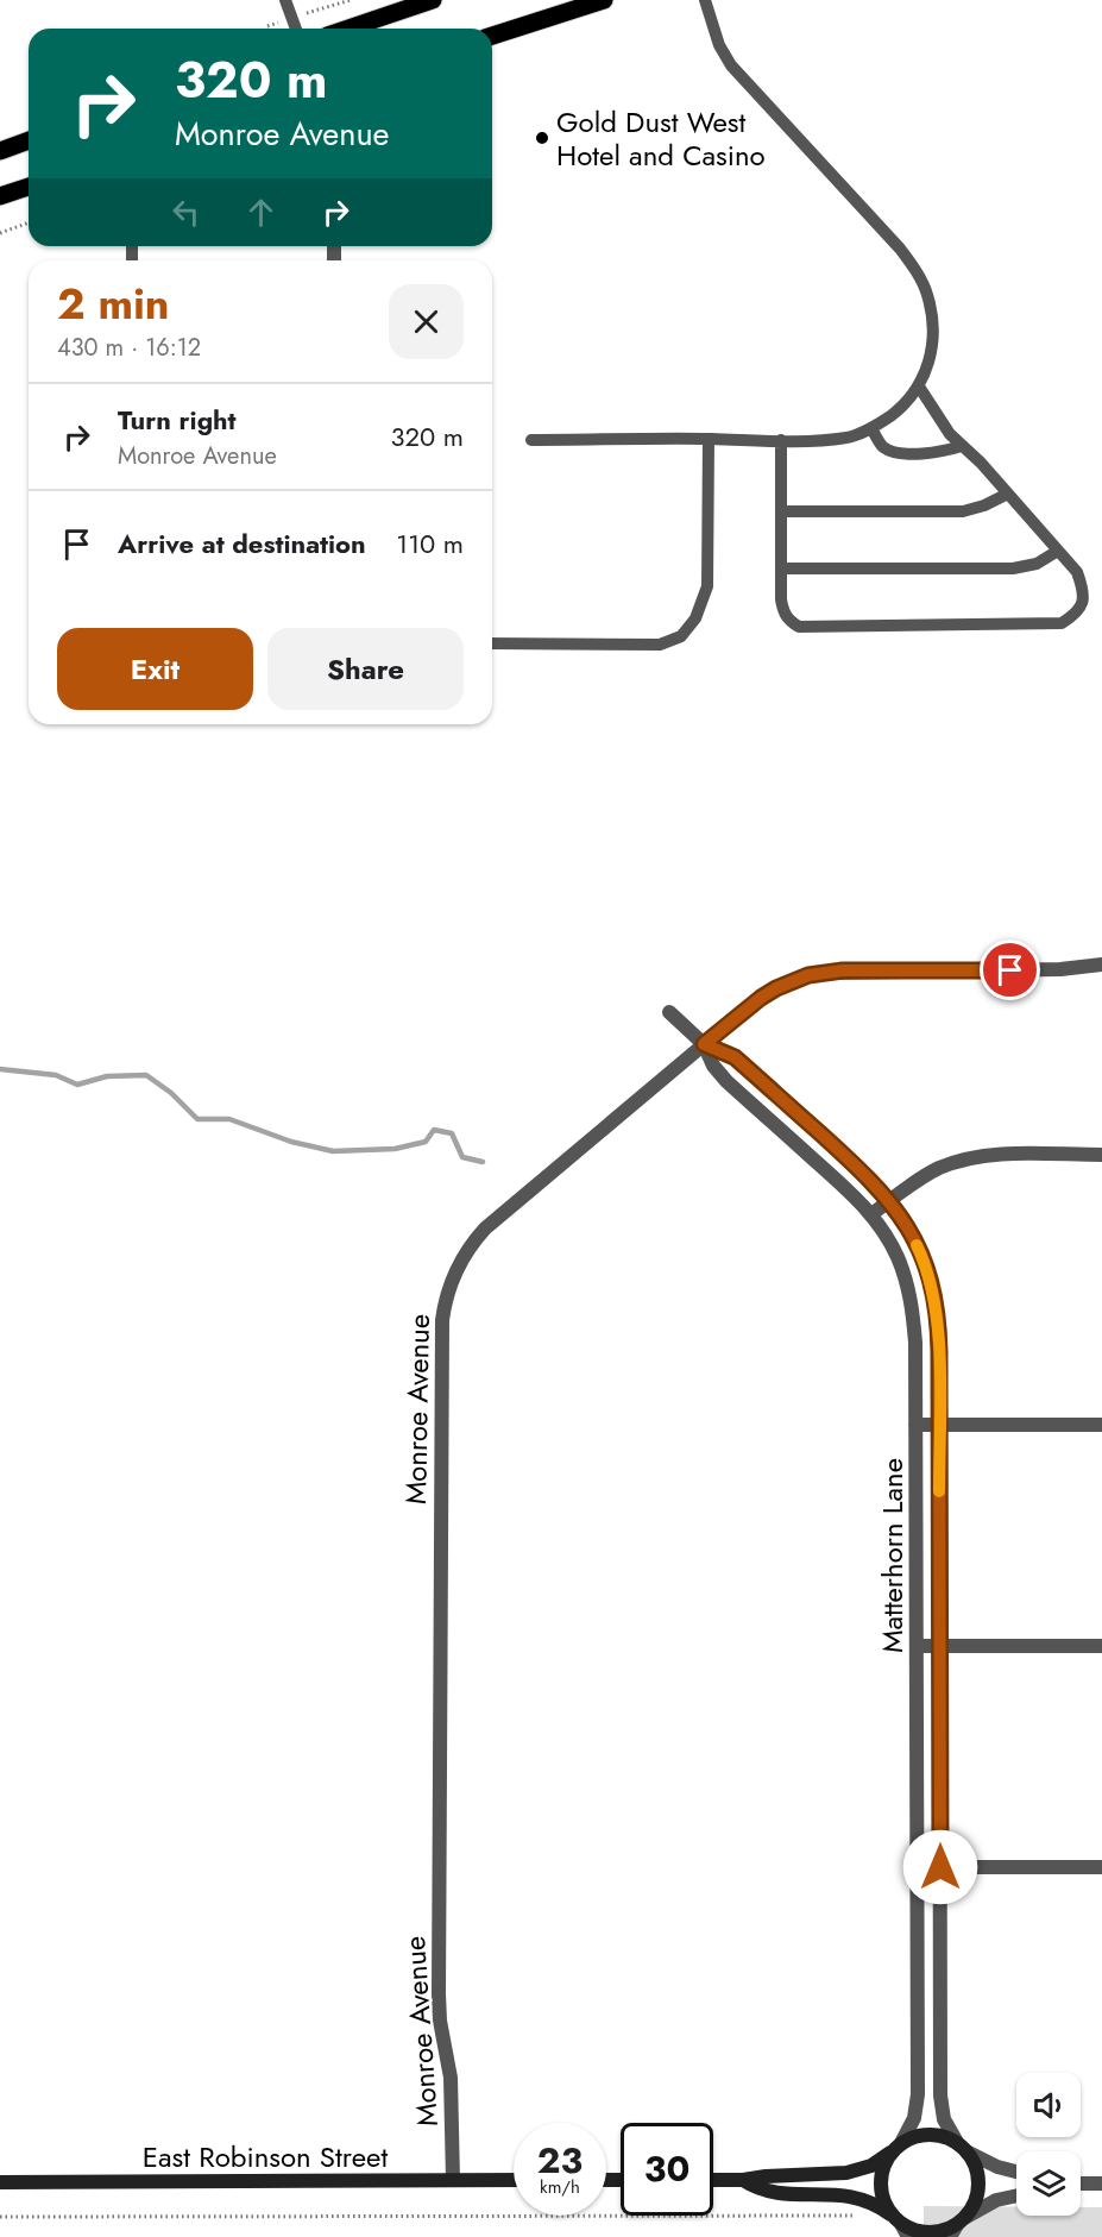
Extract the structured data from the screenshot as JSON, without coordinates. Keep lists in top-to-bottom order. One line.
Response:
{"streets":{"street":["Monroe Avenue","Matterhorn Lane","East Robinson Street"]},"crossings":[["Monroe Avenue","Matterhorn Lane"],["Monroe Avenue","East Robinson Street"]],"places":["Gold Dust West Hotel and Casino"],"page":{"turn":["320 m","Monroe Avenue"],"heading":["2 min","430 m · 16:12"],"list":[{"name":"Turn right","note":"Monroe Avenue","value":"320 m"},{"name":"Arrive at destination","value":"110 m"}],"buttons":["Exit","Share"],"speed":"23 km/h","limit":"30"}}
